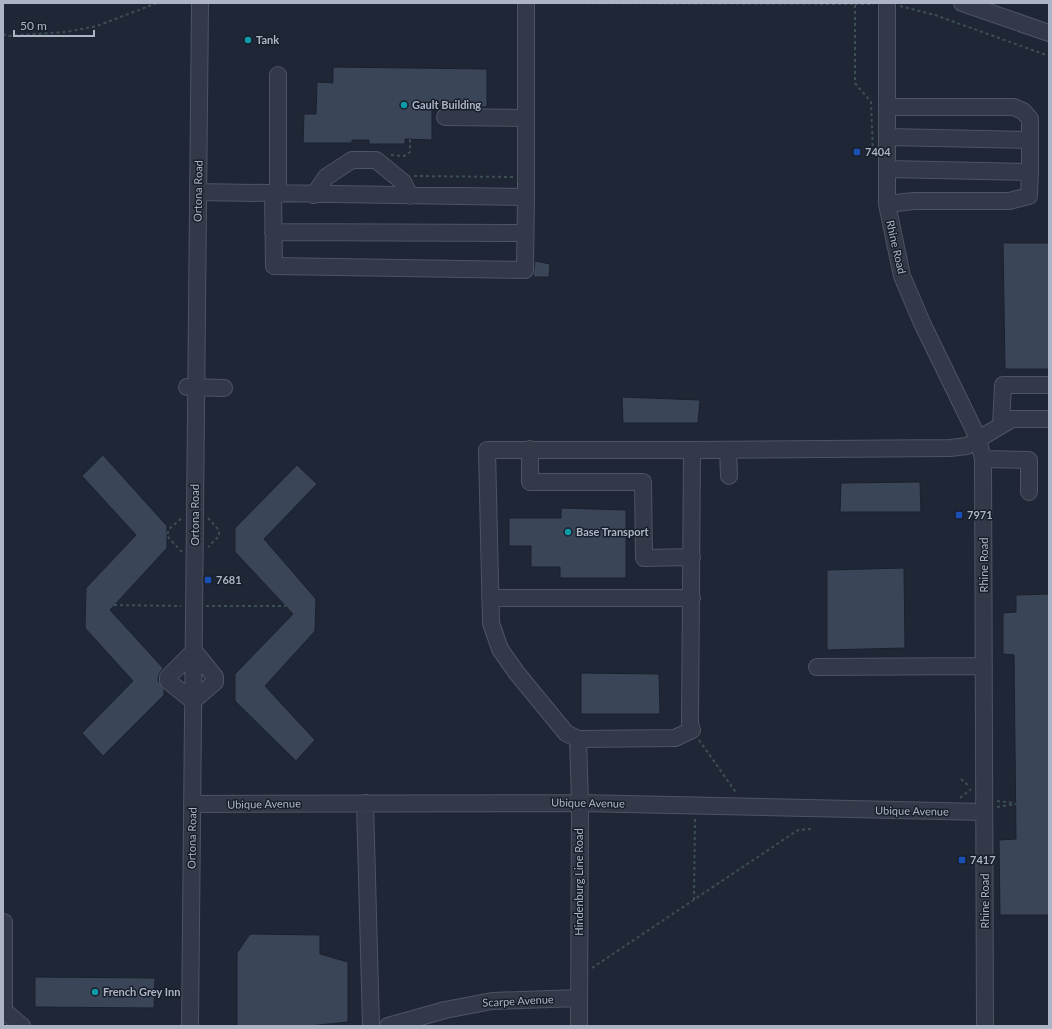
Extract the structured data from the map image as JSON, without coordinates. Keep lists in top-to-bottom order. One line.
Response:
{"streets":{"street":["Ortona Road","Rhine Road","Ubique Avenue","Hindenburg Line Road","Scarpe Avenue"]},"crossings":[["Ortona Road","Ubique Avenue"],["Rhine Road","Ubique Avenue"],["Ubique Avenue","Hindenburg Line Road"],["Hindenburg Line Road","Scarpe Avenue"]],"places":{"other":["Tank","Gault Building","Base Transport","French Grey Inn"],"transit":["7404","7971","7681","7417"]},"scale_bar":"50 m"}
